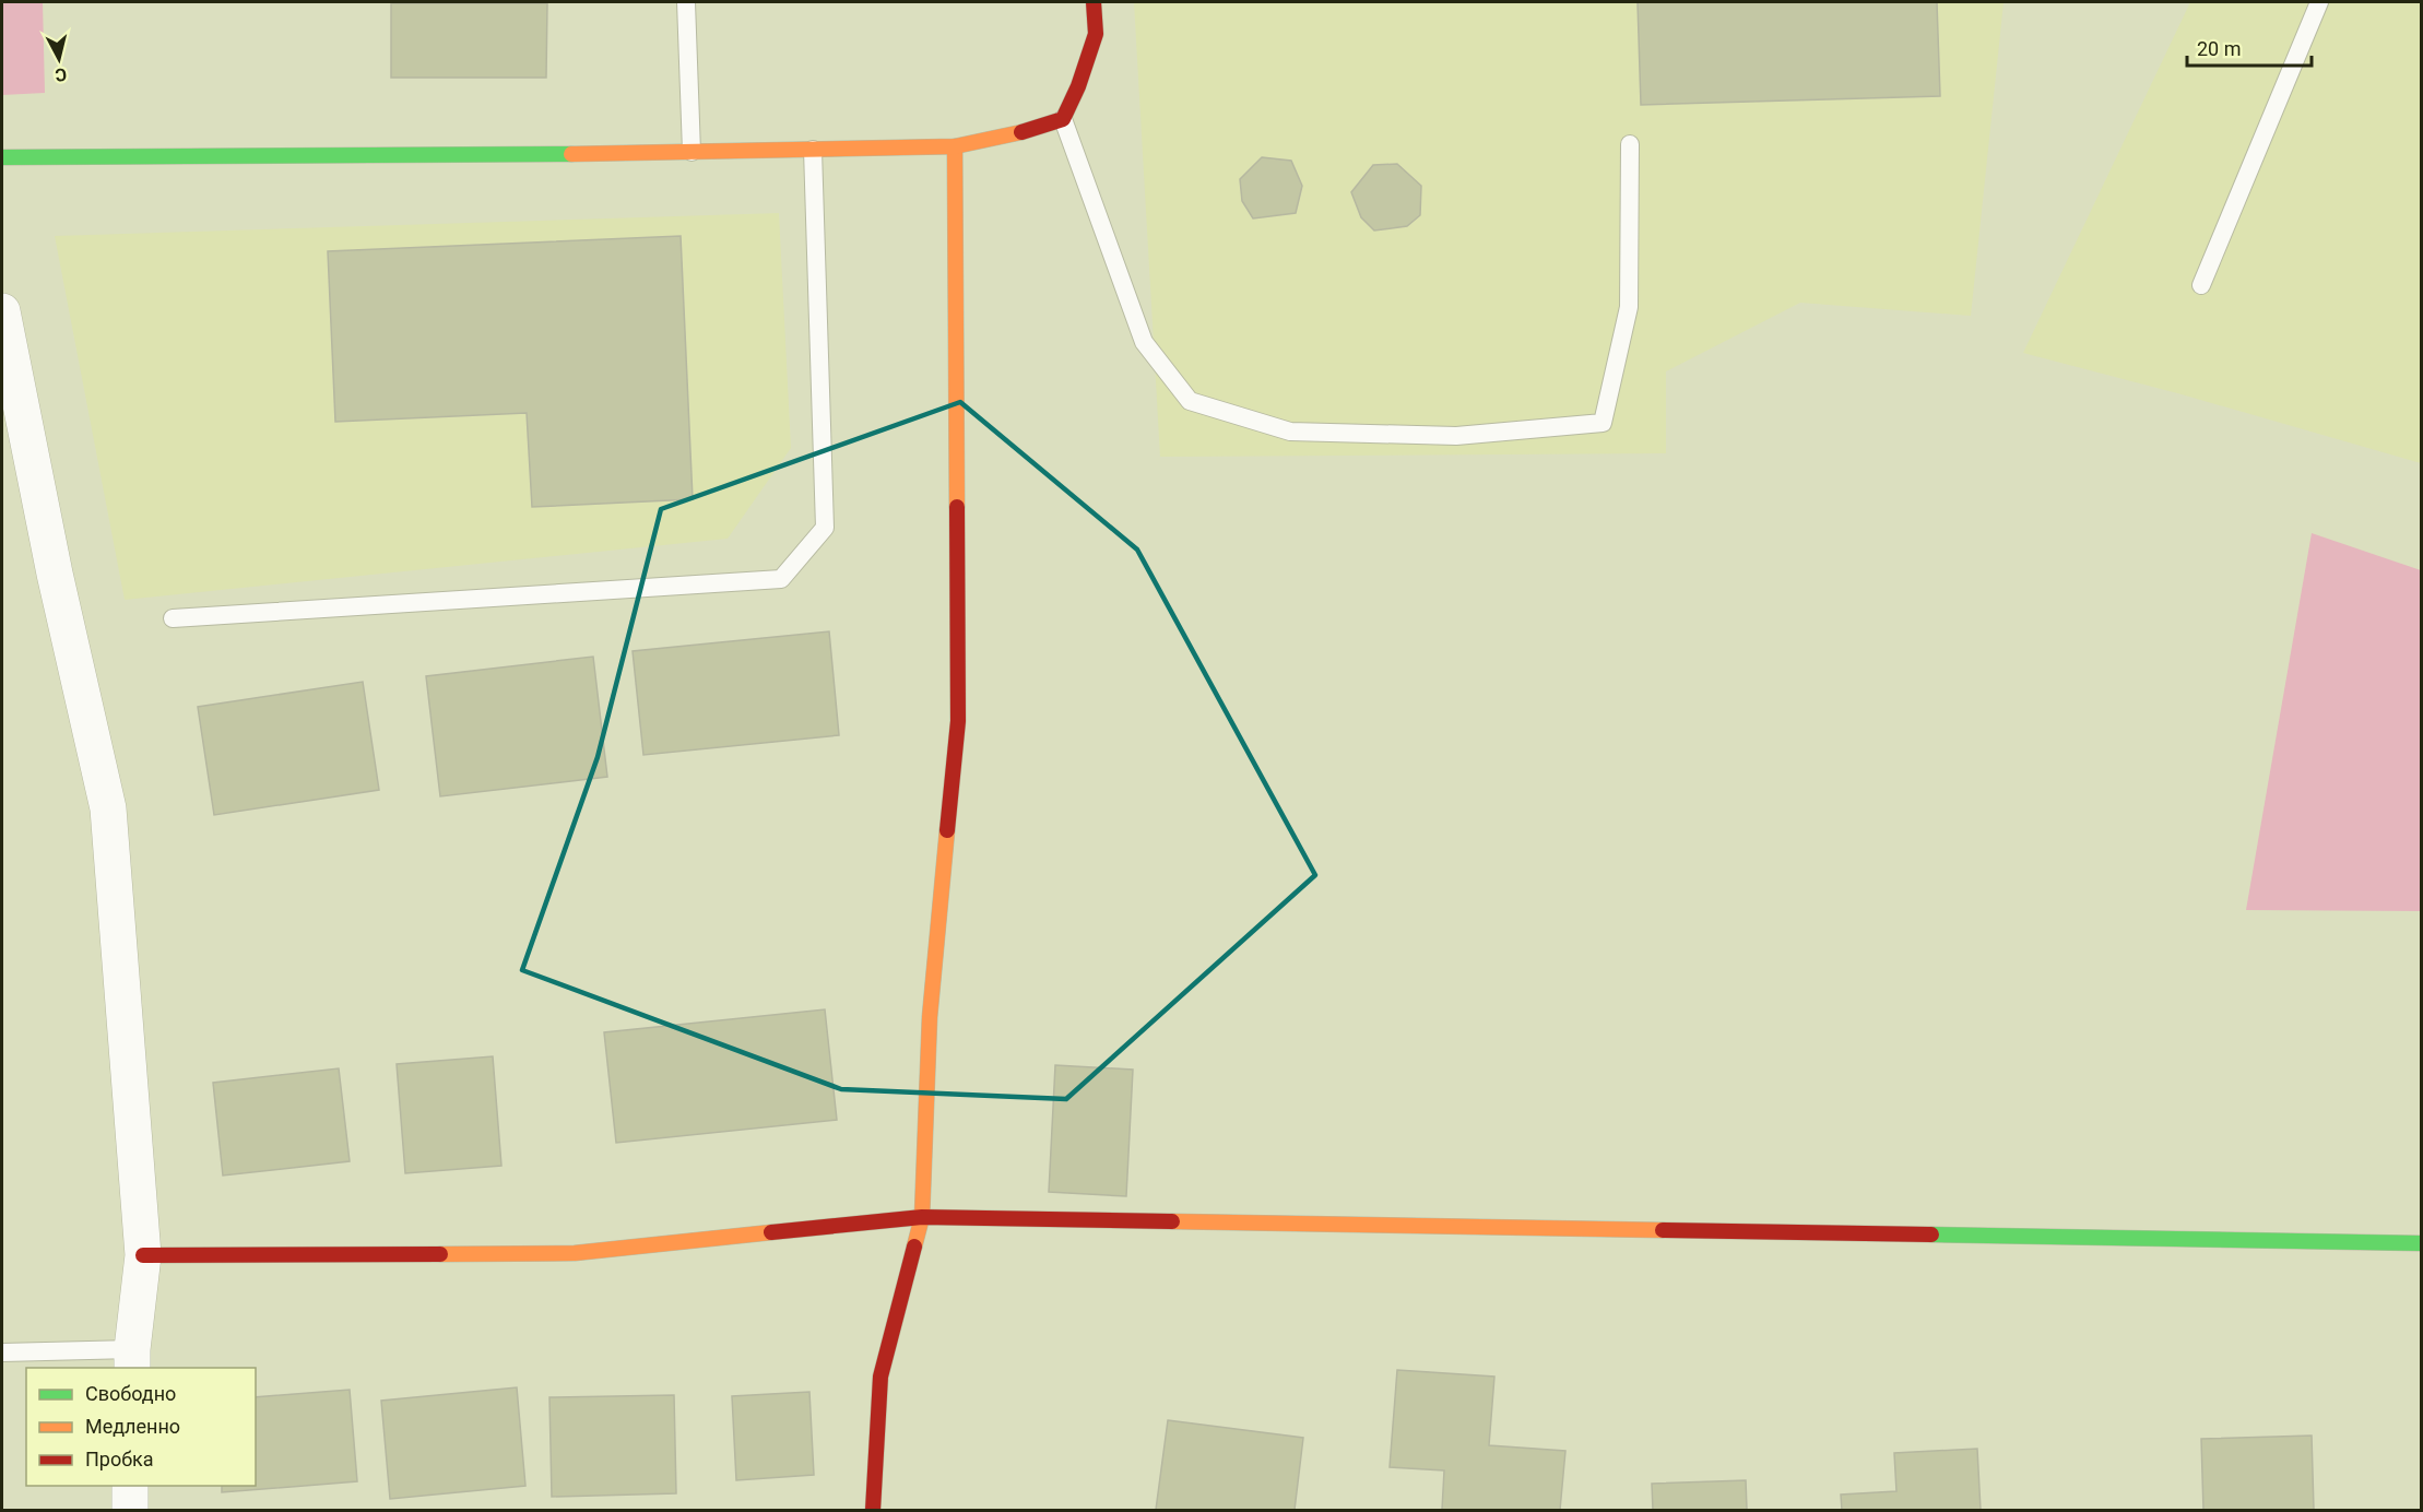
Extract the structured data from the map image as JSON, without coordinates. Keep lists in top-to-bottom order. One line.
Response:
{"legend":["Свободно","Медленно","Пробка"],"scale_bar":"20 m","north":"bottom"}
